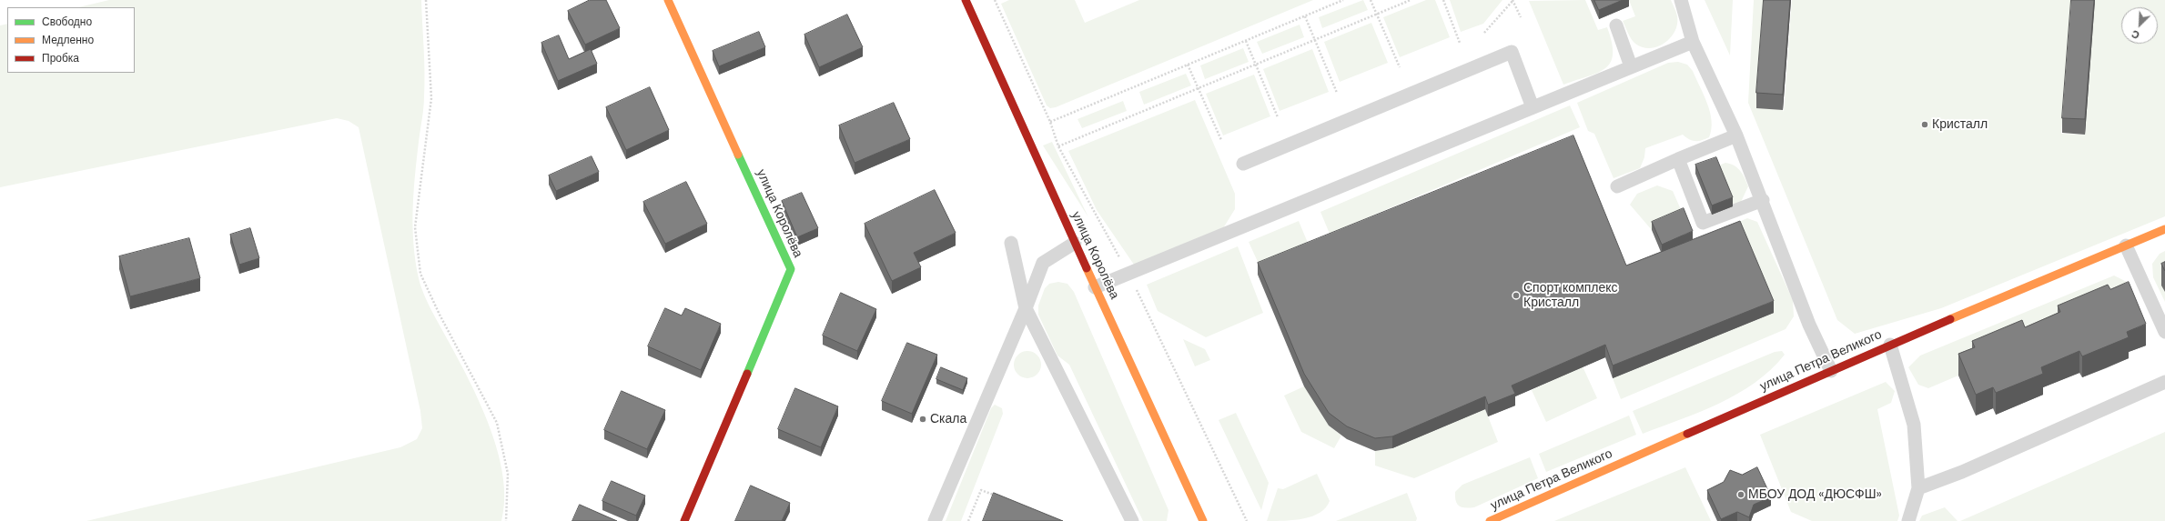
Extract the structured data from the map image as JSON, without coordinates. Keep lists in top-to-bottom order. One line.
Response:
{"streets":{"street":["улица Королёва","улица Петра Великого"]},"places":["Кристалл","Спорт комплекс Кристалл","Скала","МБОУ ДОД «ДЮСФШ»"],"legend":["Свободно","Медленно","Пробка"],"north":"bottom left"}
